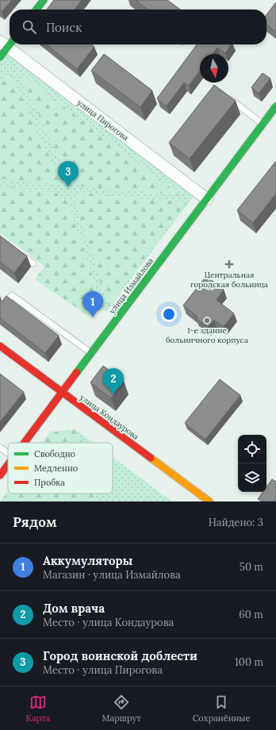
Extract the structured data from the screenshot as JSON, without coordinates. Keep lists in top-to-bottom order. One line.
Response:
{"streets":{"street":["улица Пирогова","улица Измайлова","улица Кондаурова"]},"crossings":[["улица Пирогова","улица Измайлова"],["улица Измайлова","улица Кондаурова"]],"places":{"health":["Центральная городская больница"],"other":["1-е здание больничного корпуса"]},"legend":["Свободно","Медленно","Пробка"],"north":"bottom","page":{"search":"Поиск","pins":["3","1","2"],"heading":["Рядом","Найдено: 3"],"list":[{"mark":"1","name":"Аккумуляторы","note":"Магазин · улица Измайлова","value":"50 m"},{"mark":"2","name":"Дом врача","note":"Место · улица Кондаурова","value":"60 m"},{"mark":"3","name":"Город воинской доблести","note":"Место · улица Пирогова","value":"100 m"}],"nav":["Карта","Маршрут","Сохранённые"]}}
